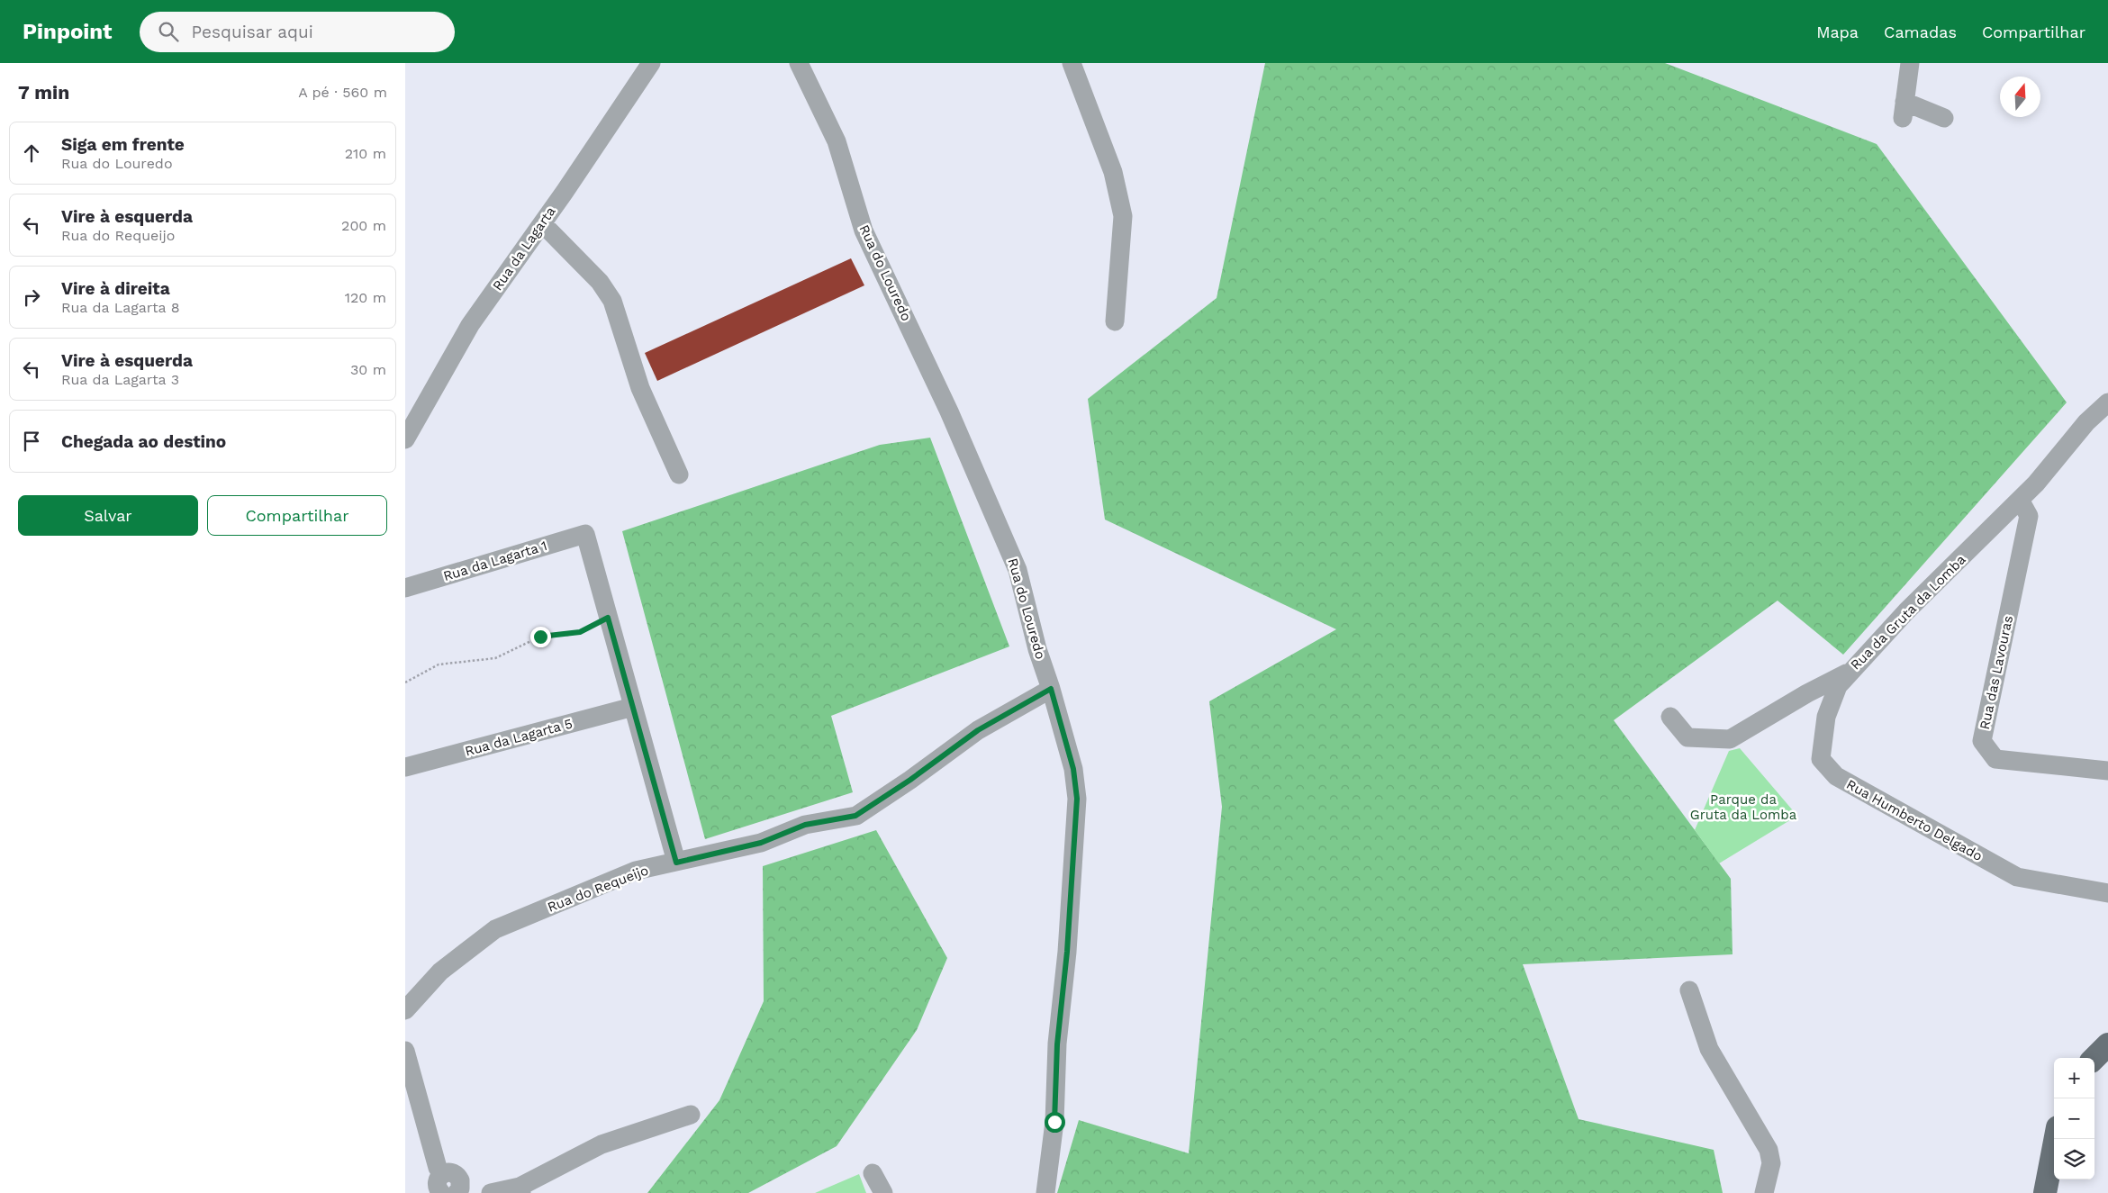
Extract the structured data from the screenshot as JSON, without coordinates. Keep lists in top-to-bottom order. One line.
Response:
{"streets":{"street":["Rua da Lagarta","Rua do Louredo","Rua da Lagarta 1","Rua da Gruta da Lomba","Rua das Lavouras","Rua da Lagarta 5","Rua Humberto Delgado","Rua do Requeijo"]},"crossings":[["Rua do Louredo","Rua do Requeijo"],["Rua da Gruta da Lomba","Rua das Lavouras"],["Rua da Gruta da Lomba","Rua Humberto Delgado"]],"parks":["Parque da Gruta da Lomba"],"north":"top","page":{"header":"Pinpoint","search":"Pesquisar aqui","nav":["Mapa","Camadas","Compartilhar"],"heading":["7 min","A pé · 560 m"],"list":[["Siga em frente","Rua do Louredo","210 m"],["Vire à esquerda","Rua do Requeijo","200 m"],["Vire à direita","Rua da Lagarta 8","120 m"],["Vire à esquerda","Rua da Lagarta 3","30 m"],"Chegada ao destino"],"buttons":["Salvar","Compartilhar"],"map_buttons":["+","−"]}}
